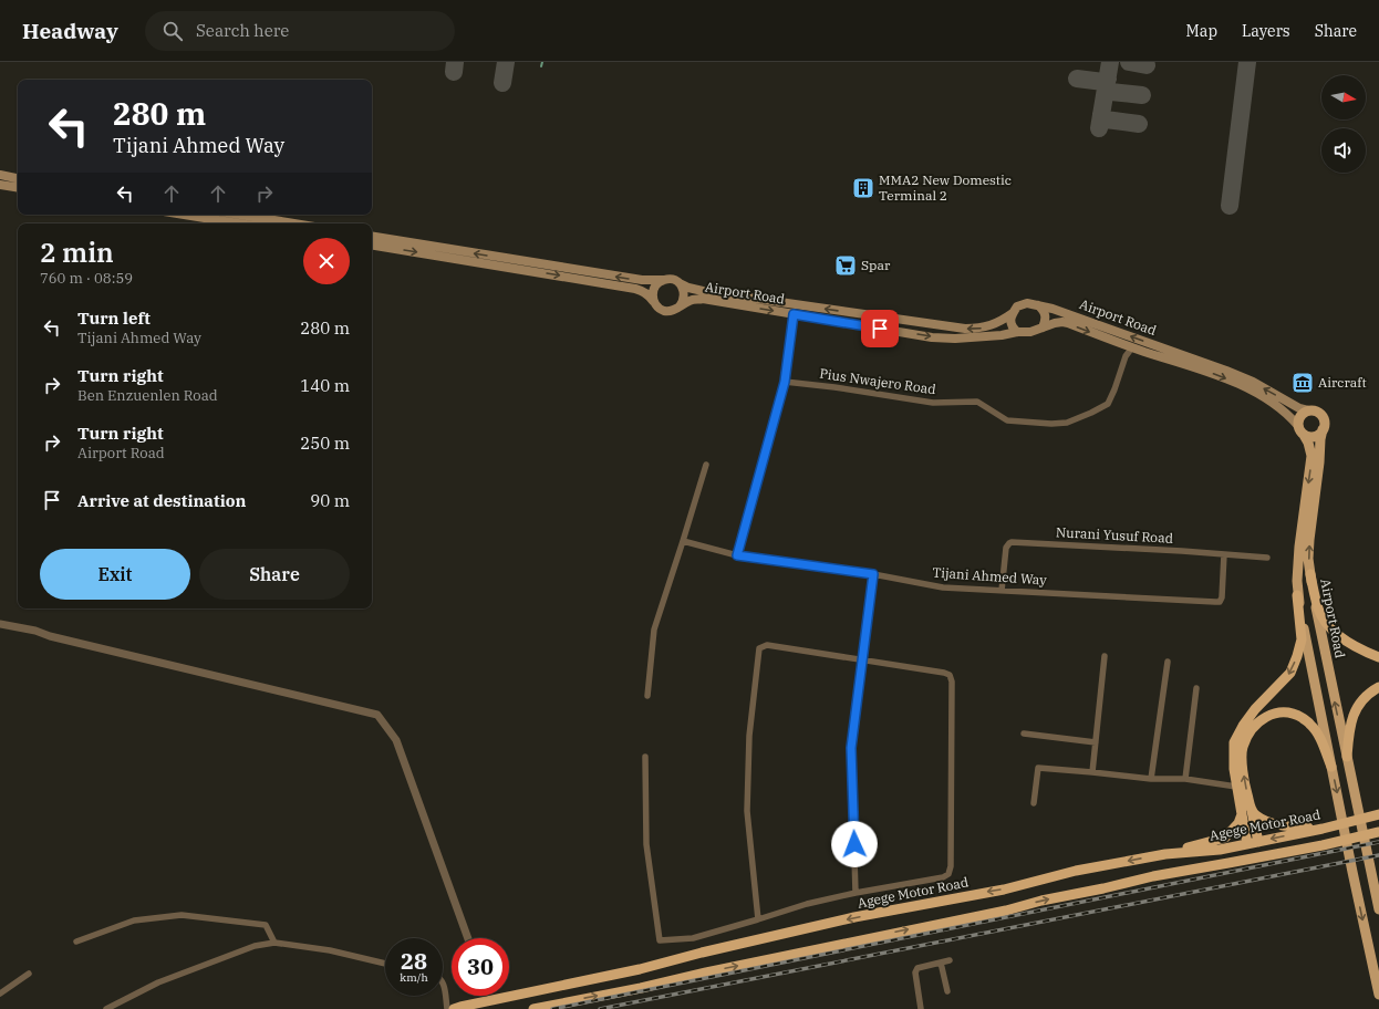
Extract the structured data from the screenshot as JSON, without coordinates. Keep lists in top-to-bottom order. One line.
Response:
{"streets":{"highway":["Agege Motor Road"],"main road":["Airport Road"],"street":["Pius Nwajero Road","Nurani Yusuf Road","Tijani Ahmed Way"]},"crossings":[["Airport Road","Pius Nwajero Road"],["Nurani Yusuf Road","Tijani Ahmed Way"]],"places":{"building":["MMA2 New Domestic Terminal 2"],"supermarket":["Spar"],"museum":["Aircraft"]},"north":"right","page":{"header":"Headway","search":"Search here","nav":["Map","Layers","Share"],"turn":["280 m","Tijani Ahmed Way"],"heading":["2 min","760 m · 08:59"],"list":[{"name":"Turn left","note":"Tijani Ahmed Way","value":"280 m"},{"name":"Turn right","note":"Ben Enzuenlen Road","value":"140 m"},{"name":"Turn right","note":"Airport Road","value":"250 m"},{"name":"Arrive at destination","value":"90 m"}],"buttons":["Exit","Share"],"speed":"28 km/h","limit":"30"}}
